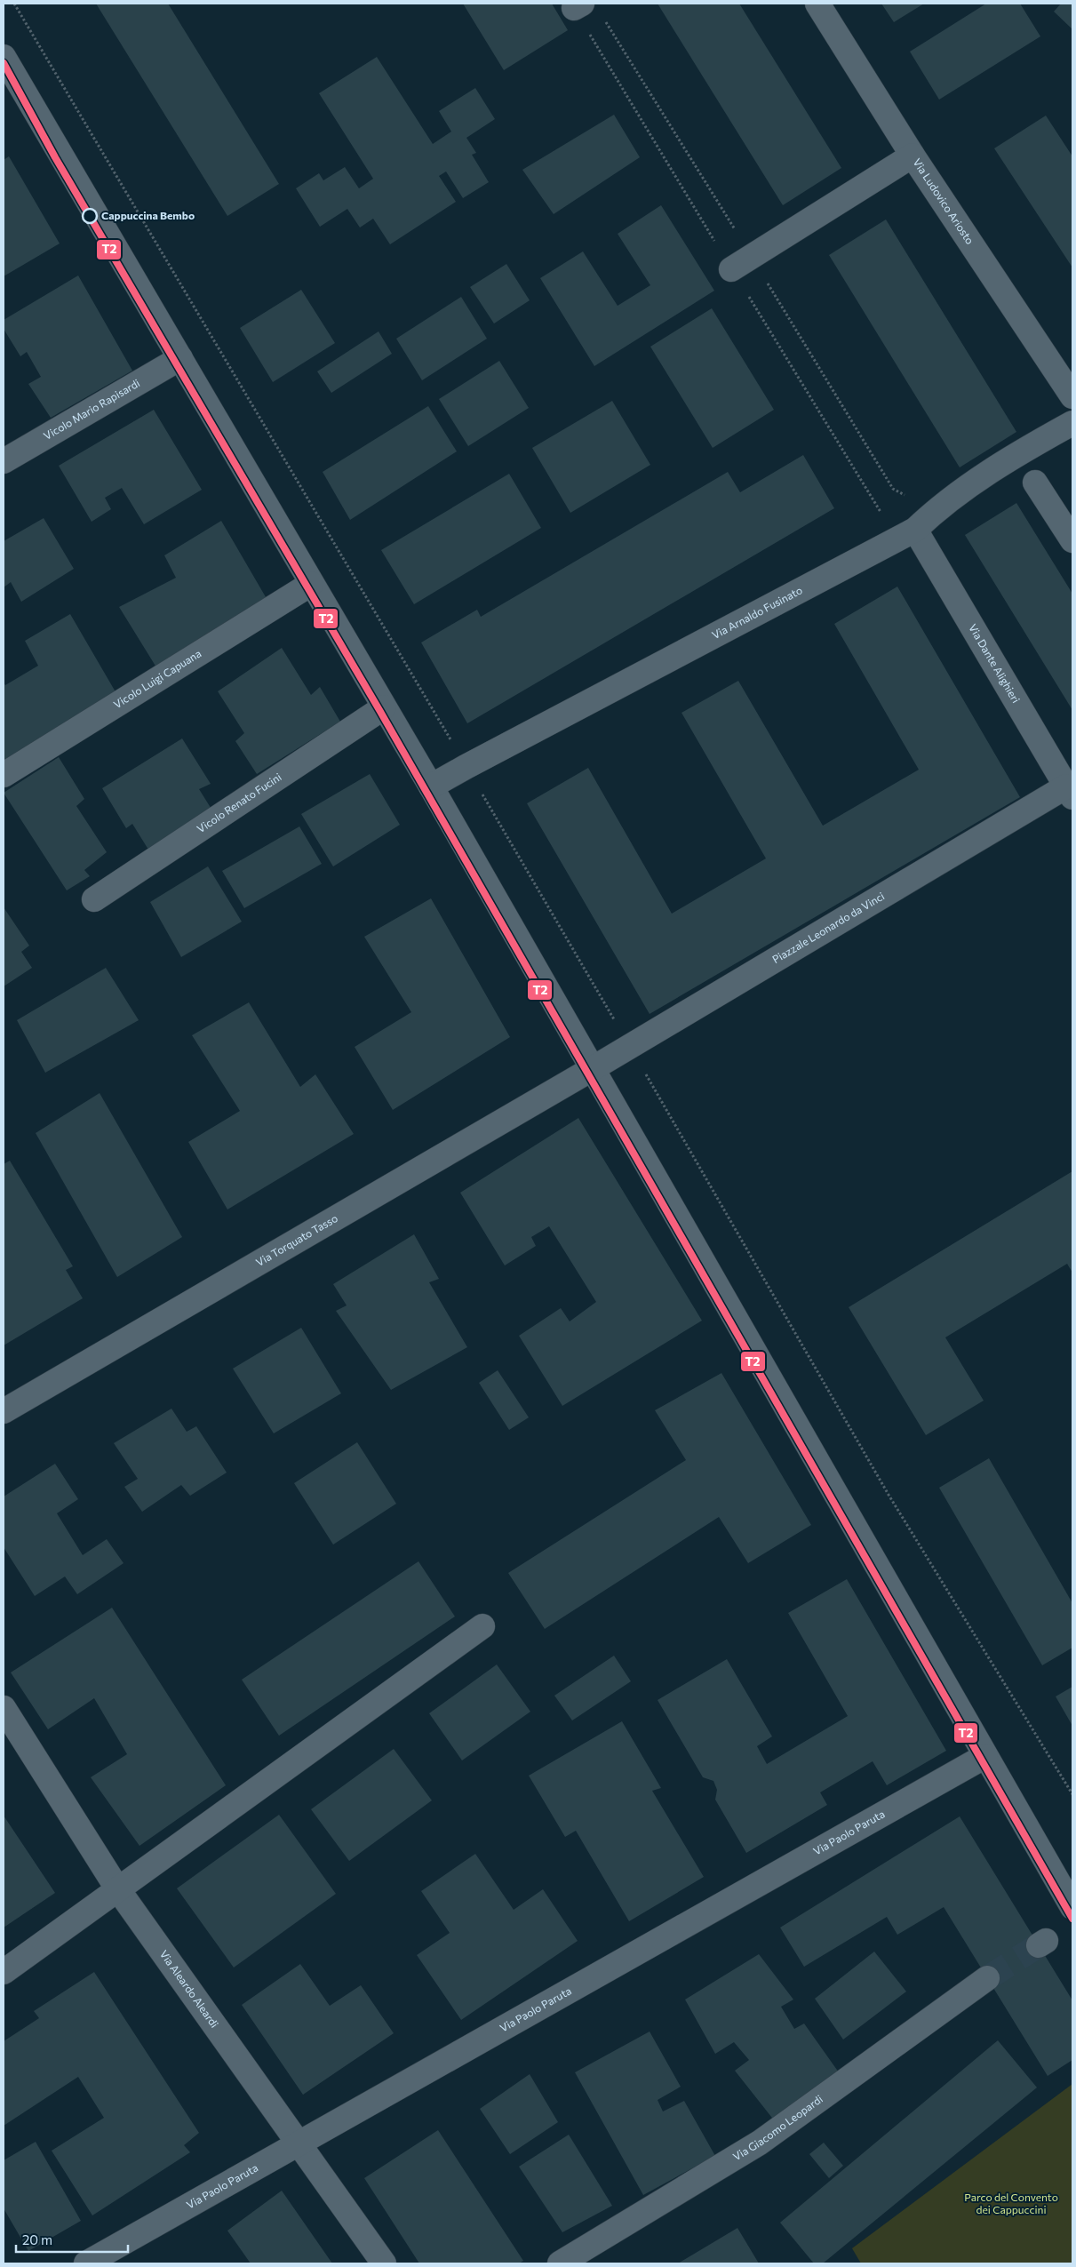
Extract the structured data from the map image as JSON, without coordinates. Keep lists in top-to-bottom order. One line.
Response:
{"streets":{"street":["Via Ludovico Ariosto","Vicolo Mario Rapisardi","Via Arnaldo Fusinato","Via Dante Alighieri","Vicolo Luigi Capuana","Vicolo Renato Fucini","Piazzale Leonardo da Vinci","Via Torquato Tasso","Via Paolo Paruta","Via Aleardo Aleardi","Via Giacomo Leopardi"]},"crossings":[["Via Arnaldo Fusinato","Via Dante Alighieri"],["Via Dante Alighieri","Piazzale Leonardo da Vinci"],["Piazzale Leonardo da Vinci","Via Torquato Tasso"],["Via Paolo Paruta","Via Aleardo Aleardi"]],"parks":["Parco del Convento dei Cappuccini"],"places":["Cappuccina Bembo"],"lines":["transit line T2"],"scale_bar":"20 m"}
